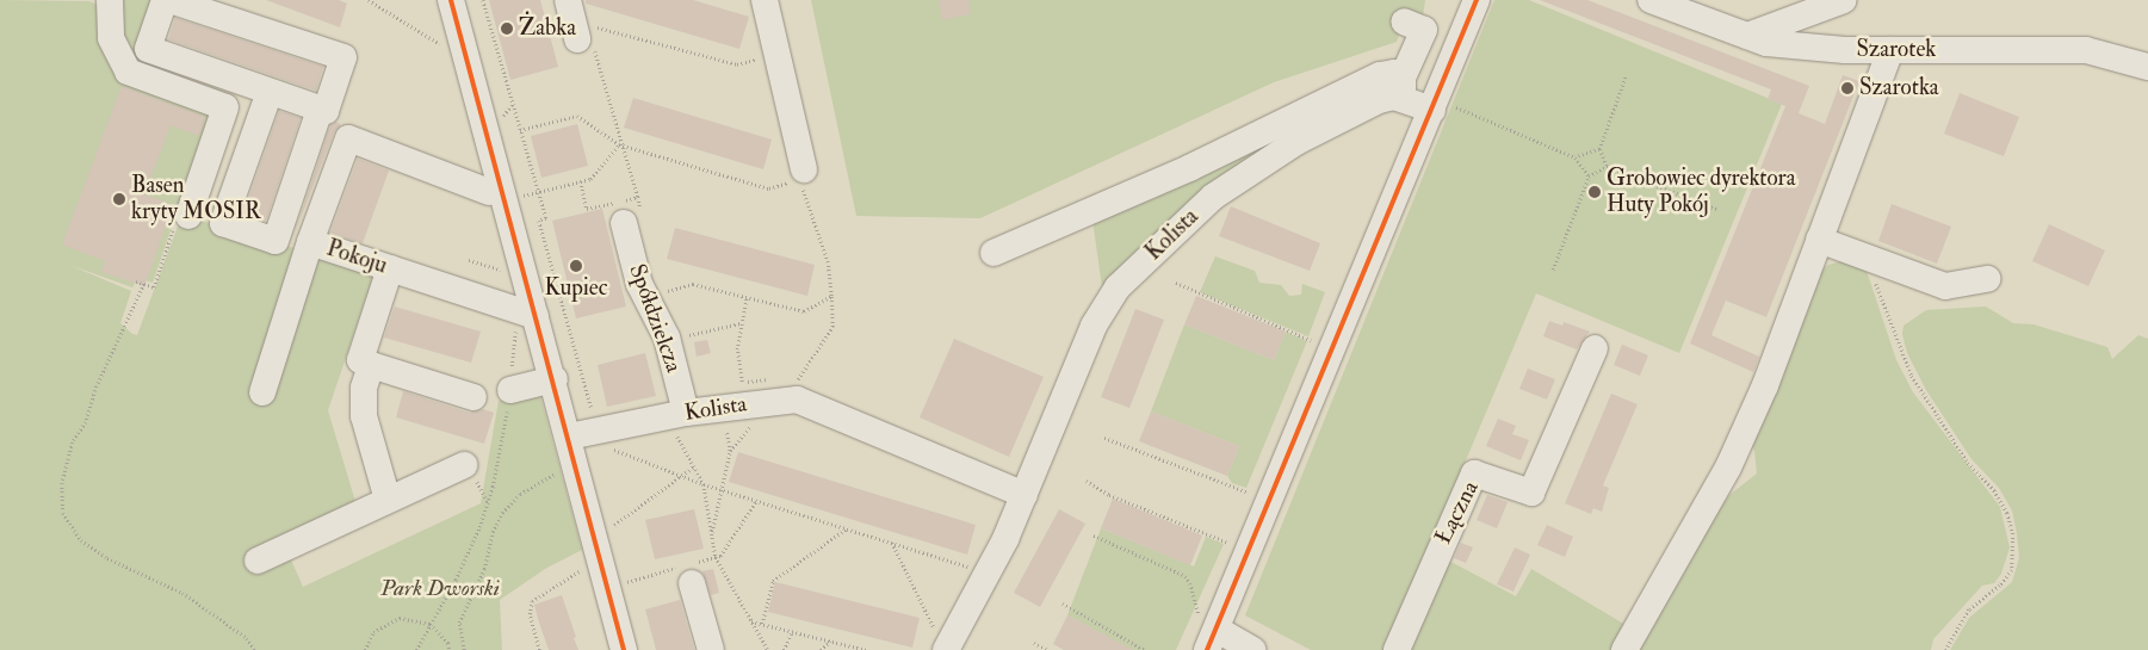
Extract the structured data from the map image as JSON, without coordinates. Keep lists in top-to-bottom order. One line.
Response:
{"streets":{"street":["Szarotek","Kolista","Pokoju","Spółdzielcza","Łączna"]},"crossings":[["Kolista","Spółdzielcza"]],"parks":["Park Dworski"],"places":["Żabka","Szarotka","Grobowiec dyrektora Huty Pokój","Basen kryty MOSIR","Kupiec"]}
